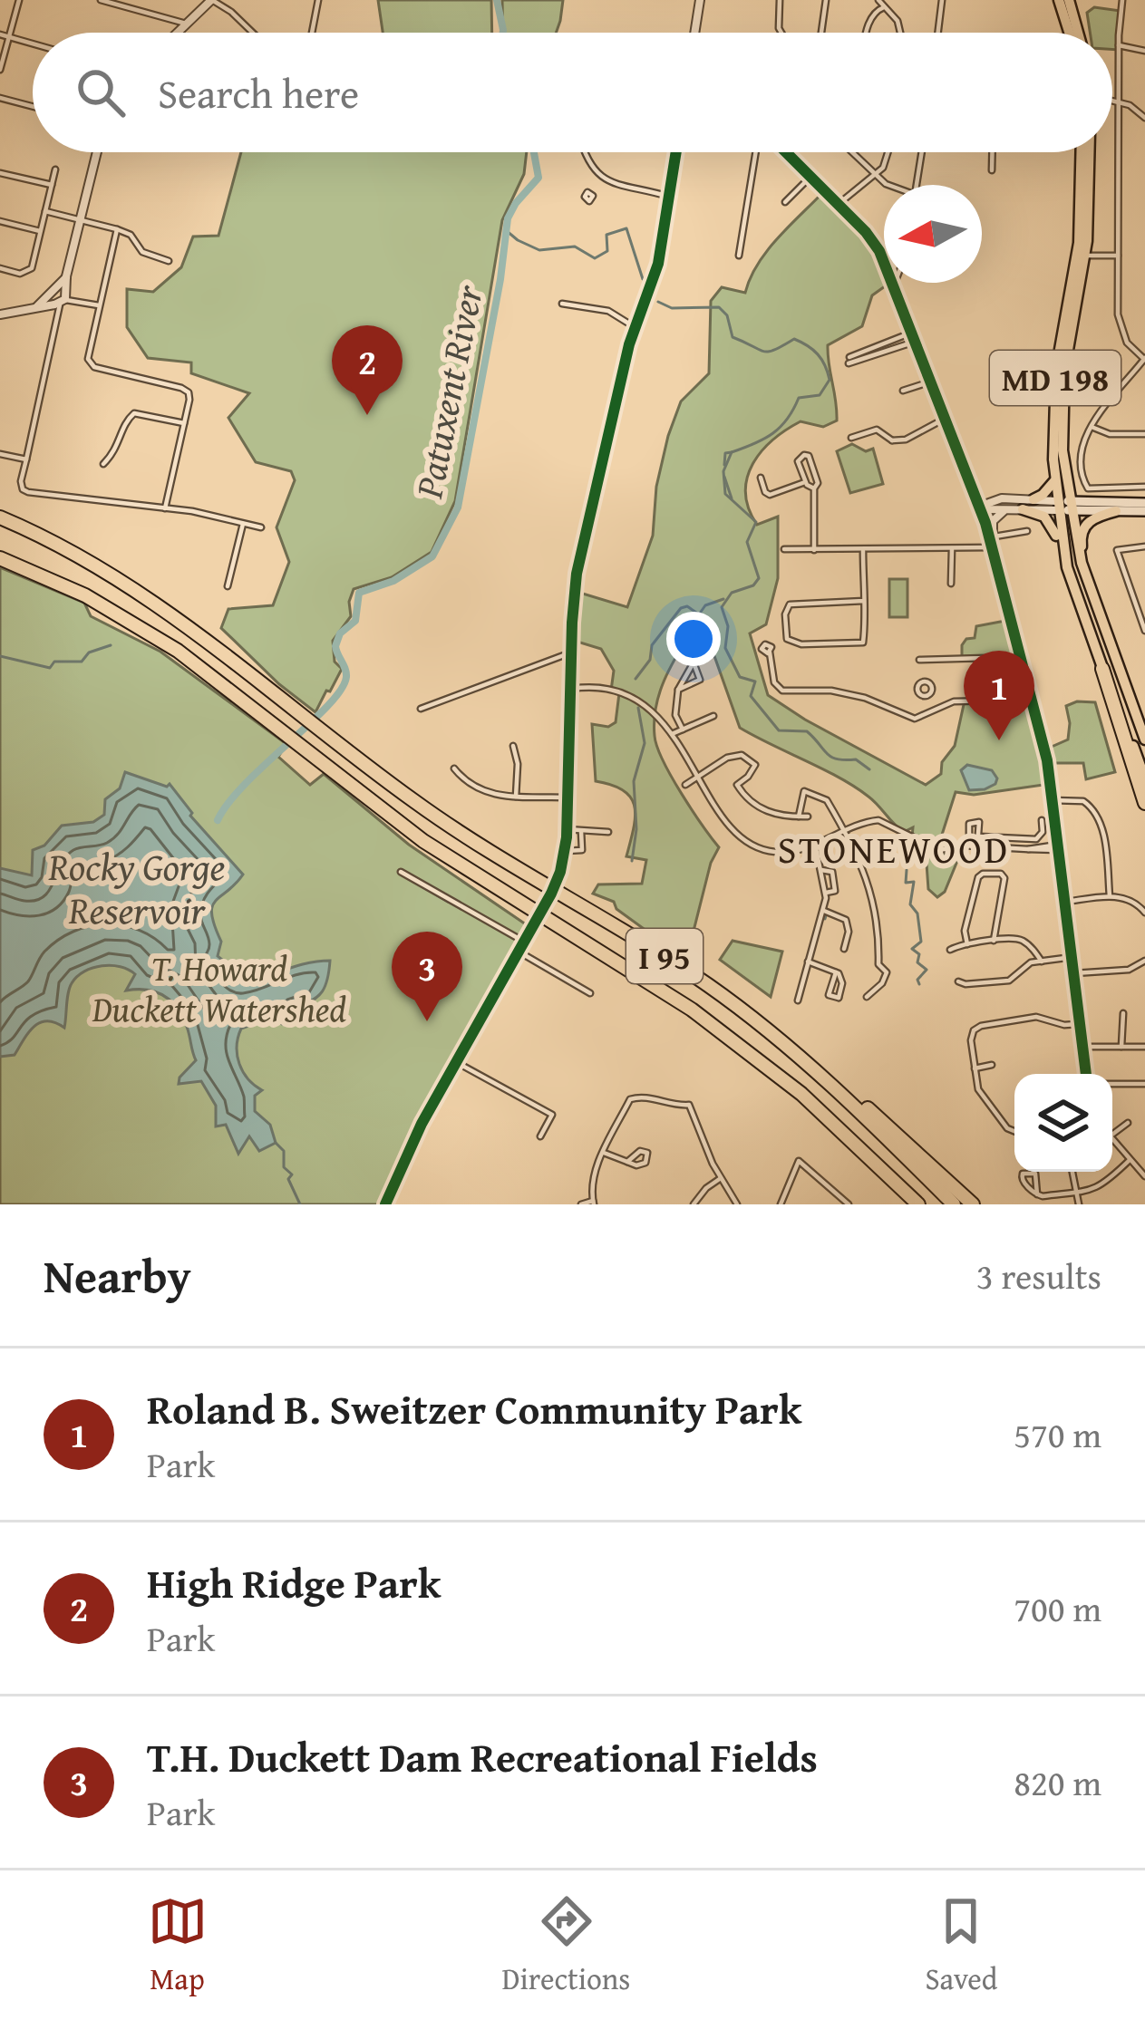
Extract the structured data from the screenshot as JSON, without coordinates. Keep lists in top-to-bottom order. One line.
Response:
{"streets":{"highway":["I 95"],"main road":["MD 198"]},"districts":["STONEWOOD"],"water":["Patuxent River","Rocky Gorge Reservoir"],"parks":["T. Howard Duckett Watershed"],"north":"left","page":{"search":"Search here","pins":["2","1","3"],"heading":["Nearby","3 results"],"list":[{"mark":"1","name":"Roland B. Sweitzer Community Park","note":"Park","value":"570 m"},{"mark":"2","name":"High Ridge Park","note":"Park","value":"700 m"},{"mark":"3","name":"T.H. Duckett Dam Recreational Fields","note":"Park","value":"820 m"}],"nav":["Map","Directions","Saved"]}}
